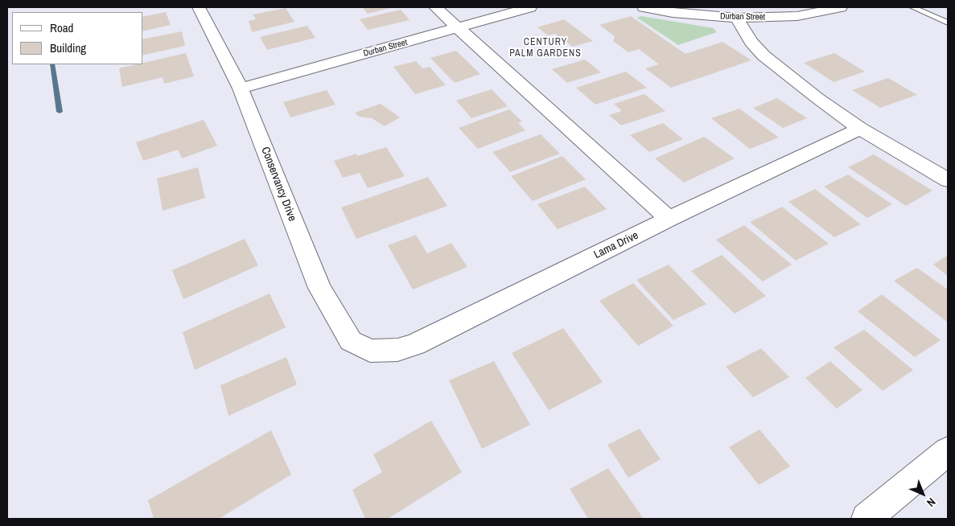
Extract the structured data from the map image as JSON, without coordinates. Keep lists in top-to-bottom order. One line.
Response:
{"streets":{"street":["Durban Street","Conservancy Drive","Lama Drive"]},"crossings":[["Durban Street","Conservancy Drive"],["Conservancy Drive","Lama Drive"]],"districts":["CENTURY PALM GARDENS"],"legend":["Road","Building"],"north":"bottom right"}
